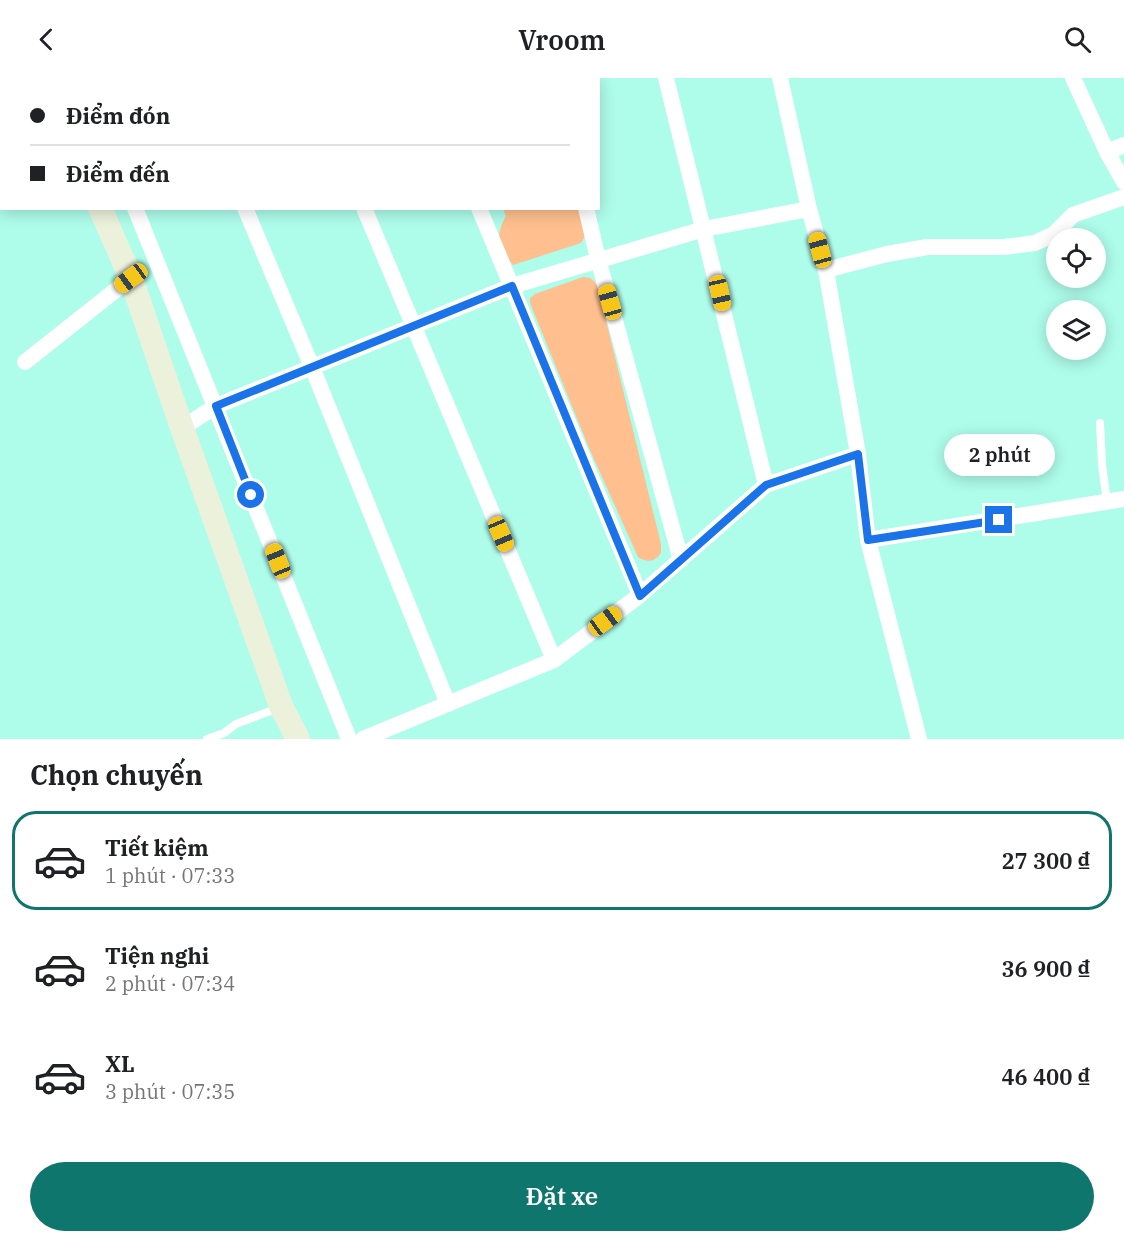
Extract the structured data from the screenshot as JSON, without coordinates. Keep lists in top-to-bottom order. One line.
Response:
{"page":{"header":"Vroom","banner":["Điểm đón","Điểm đến"],"bubble":"2 phút","heading":"Chọn chuyến","list":[{"name":"Tiết kiệm","note":"1 phút · 07:33","value":"27 300 ₫"},{"name":"Tiện nghi","note":"2 phút · 07:34","value":"36 900 ₫"},{"name":"XL","note":"3 phút · 07:35","value":"46 400 ₫"}],"buttons":"Đặt xe"}}
